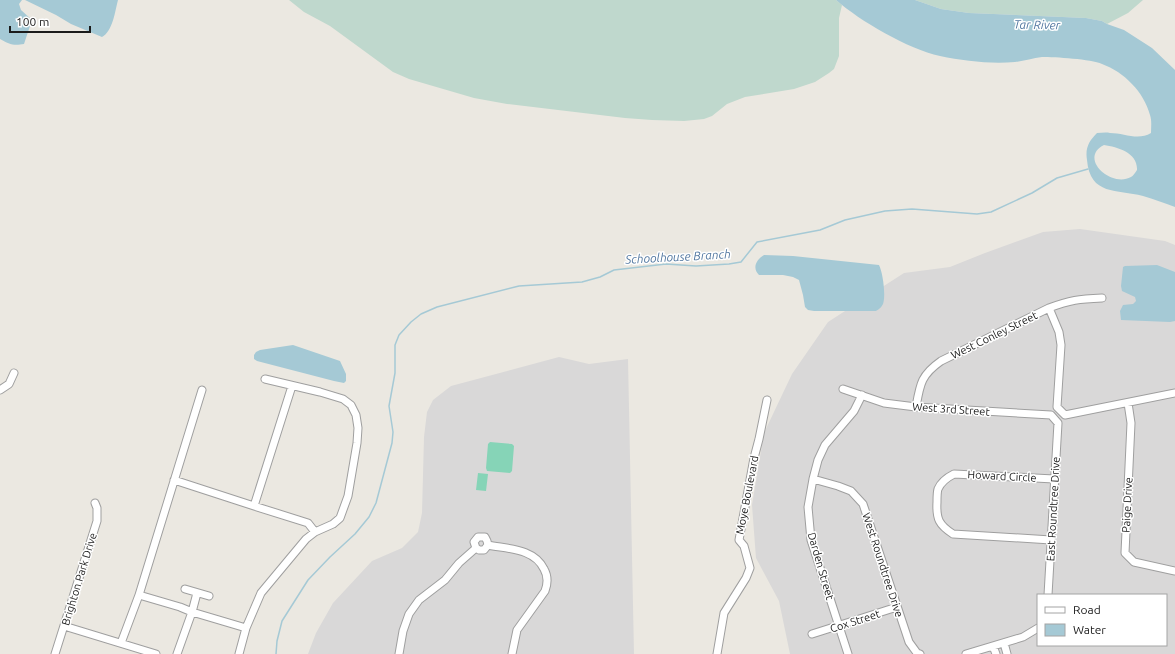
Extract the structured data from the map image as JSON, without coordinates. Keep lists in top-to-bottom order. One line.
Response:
{"streets":{"street":["West Conley Street","West 3rd Street","Howard Circle","Moye Boulevard","Paige Drive","East Roundtree Drive","West Roundtree Drive","Darden Street","Brighton Park Drive","Cox Street"]},"crossings":[["West Conley Street","West 3rd Street"],["West 3rd Street","East Roundtree Drive"],["West 3rd Street","Darden Street"],["Howard Circle","East Roundtree Drive"],["West Roundtree Drive","Darden Street"],["West Roundtree Drive","Cox Street"],["Darden Street","Cox Street"]],"water":["Tar River","Schoolhouse Branch"],"legend":["Road","Water"],"scale_bar":"100 m"}
